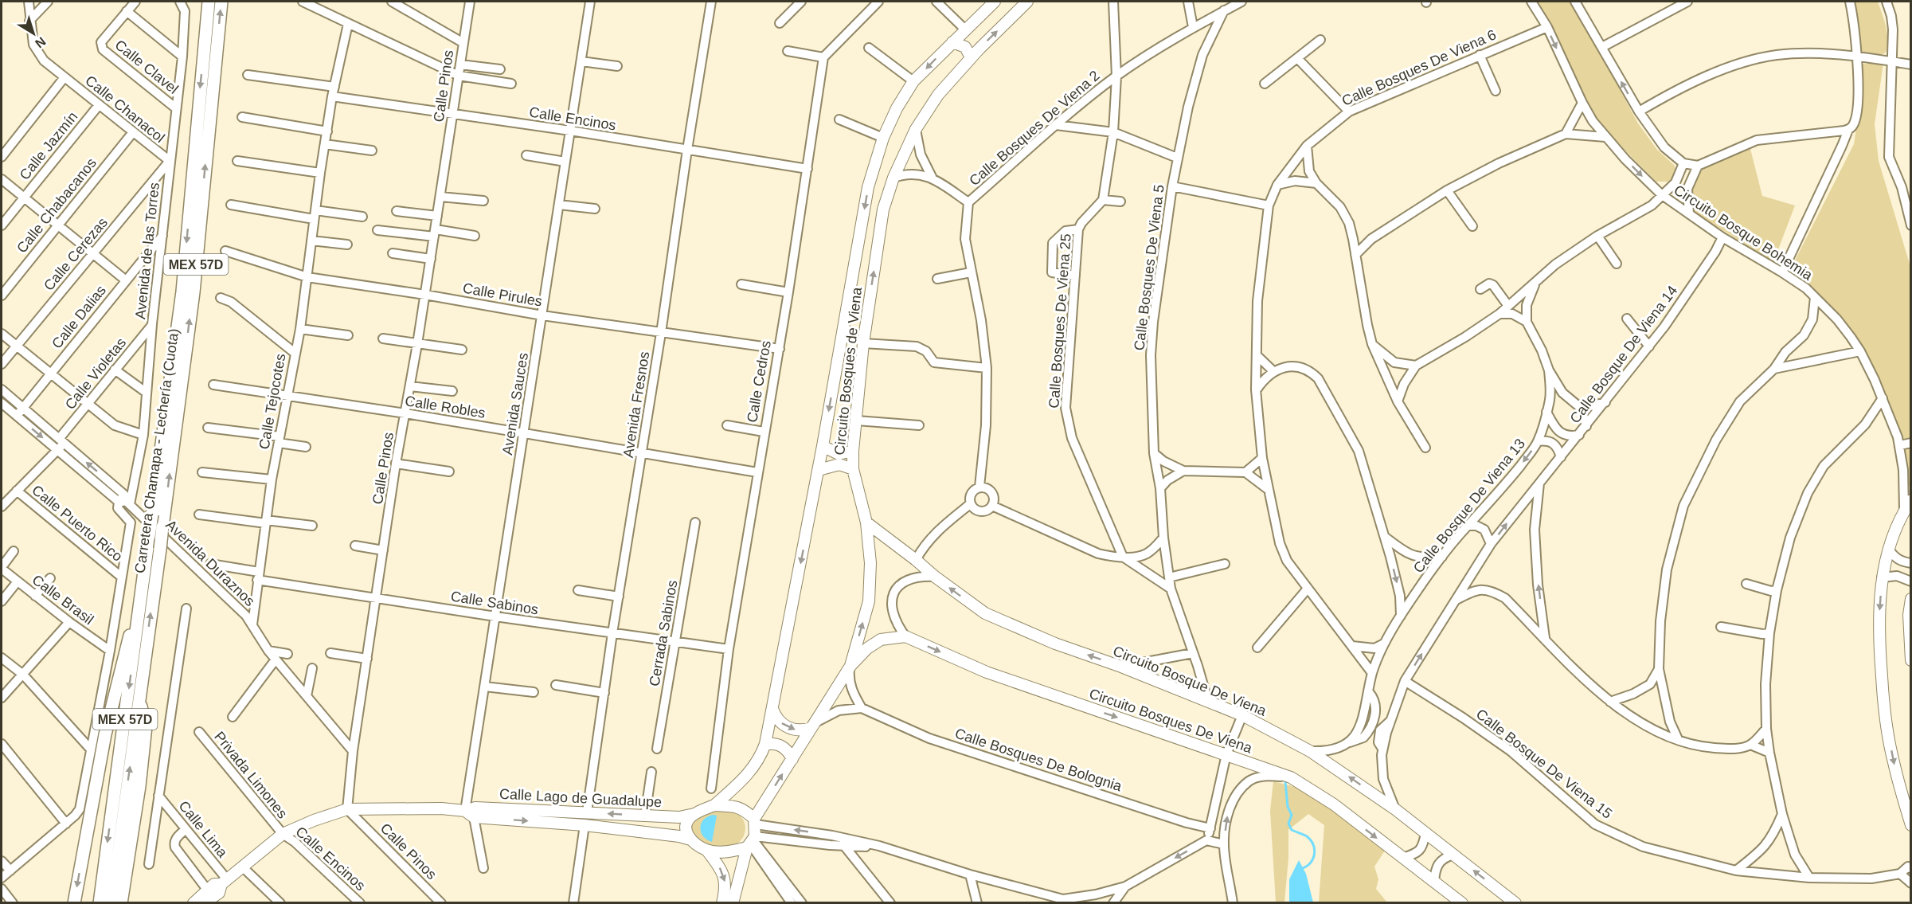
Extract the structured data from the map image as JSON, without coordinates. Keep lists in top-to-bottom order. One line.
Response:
{"streets":{"highway":["MEX 57D","Carretera Chamapa - Lechería (Cuota)"],"main road":["Circuito Bosques de Viena","Circuito Bosque De Viena","Circuito Bosques De Viena","Calle Lago de Guadalupe"],"street":["Calle Clavel","Calle Bosques De Viena 6","Calle Pinos","Calle Chanacol","Calle Encinos","Calle Bosques De Viena 2","Calle Jazmín","Calle Chabacanos","Circuito Bosque Bohemia","Avenida de las Torres","Calle Cerezas","Calle Bosques De Viena 5","Calle Pirules","Calle Dalias","Calle Bosques De Viena 25","Calle Bosque De Viena 14","Calle Violetas","Calle Cedros","Calle Tejocotes","Avenida Sauces","Avenida Fresnos","Calle Robles","Calle Bosque De Viena 13","Calle Puerto Rico","Avenida Duraznos","Calle Brasil","Calle Sabinos","Cerrada Sabinos","Calle Bosques De Bolognia","Calle Bosque De Viena 15","Privada Limones","Calle Lima"]},"crossings":[["Calle Clavel","Avenida de las Torres"],["Calle Bosques De Viena 6","Circuito Bosque Bohemia"],["Calle Bosques De Viena 6","Calle Bosque De Viena 13"],["Calle Pinos","Calle Encinos"],["Calle Pinos","Calle Pirules"],["Calle Pinos","Calle Robles"],["Calle Pinos","Calle Sabinos"],["Calle Pinos","Calle Lago de Guadalupe"],["Calle Chanacol","Calle Jazmín"],["Calle Chanacol","Calle Chabacanos"],["Calle Chanacol","Avenida de las Torres"],["Calle Chanacol","Calle Cerezas"],["Calle Encinos","Calle Cedros"],["Calle Encinos","Calle Tejocotes"],["Calle Encinos","Avenida Sauces"],["Calle Encinos","Avenida Fresnos"],["Calle Encinos","Privada Limones"],["Calle Encinos","Calle Lago de Guadalupe"],["Calle Bosques De Viena 2","Calle Bosques De Viena 5"],["Circuito Bosque Bohemia","Calle Bosque De Viena 14"],["Avenida de las Torres","Calle Cerezas"],["Avenida de las Torres","Calle Dalias"],["Avenida de las Torres","Calle Violetas"],["Avenida de las Torres","Avenida Duraznos"],["Calle Bosques De Viena 5","Circuito Bosque De Viena"],["Calle Pirules","Calle Cedros"],["Calle Pirules","Calle Tejocotes"],["Calle Pirules","Avenida Sauces"],["Calle Pirules","Avenida Fresnos"],["Calle Dalias","Avenida Duraznos"],["Calle Bosque De Viena 14","Calle Bosque De Viena 13"],["Circuito Bosques de Viena","Circuito Bosque De Viena"],["Circuito Bosques de Viena","Calle Lago de Guadalupe"],["Calle Violetas","Calle Puerto Rico"],["Calle Violetas","Avenida Duraznos"],["Calle Cedros","Calle Robles"],["Calle Cedros","Calle Sabinos"],["Calle Tejocotes","Calle Robles"],["Calle Tejocotes","Avenida Duraznos"],["Calle Tejocotes","Calle Sabinos"],["Avenida Sauces","Calle Robles"],["Avenida Sauces","Calle Sabinos"],["Avenida Sauces","Calle Lago de Guadalupe"],["Avenida Fresnos","Calle Robles"],["Avenida Fresnos","Calle Sabinos"],["Avenida Fresnos","Calle Lago de Guadalupe"],["Calle Sabinos","Cerrada Sabinos"],["Privada Limones","Calle Lago de Guadalupe"],["Calle Lago de Guadalupe","Calle Lima"]],"one_way":["Circuito Bosque De Viena","Circuito Bosques De Viena"],"north":"bottom right"}
